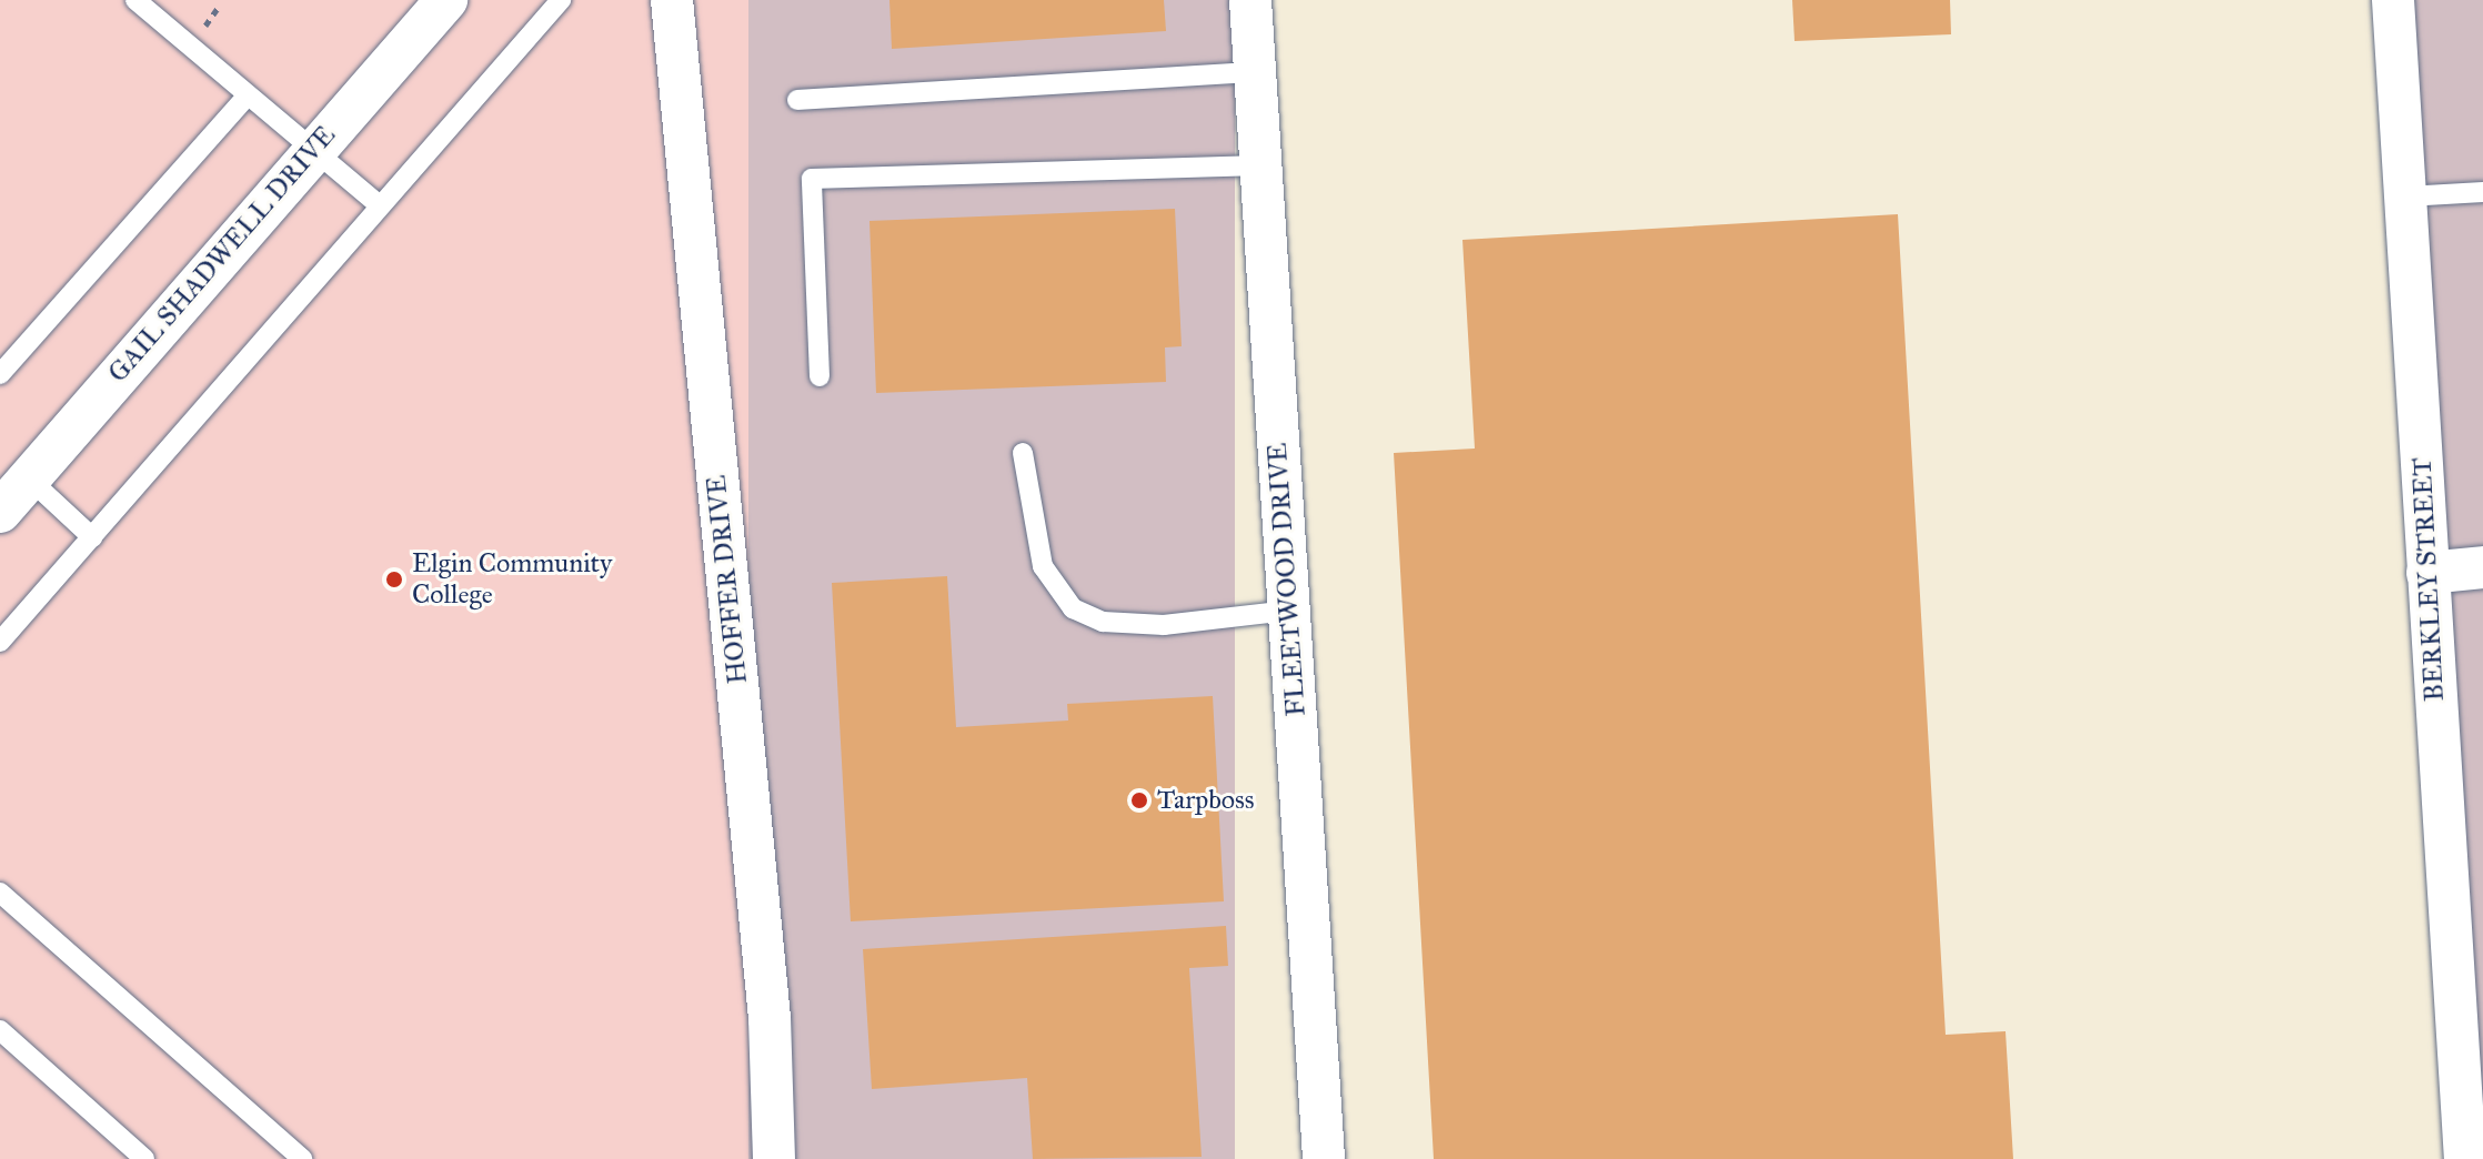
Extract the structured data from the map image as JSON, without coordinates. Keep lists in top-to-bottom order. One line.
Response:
{"streets":{"street":["GAIL SHADWELL DRIVE","HOFFER DRIVE","FLEETWOOD DRIVE","BERKLEY STREET"]},"places":["Elgin Community College","Tarpboss"]}
